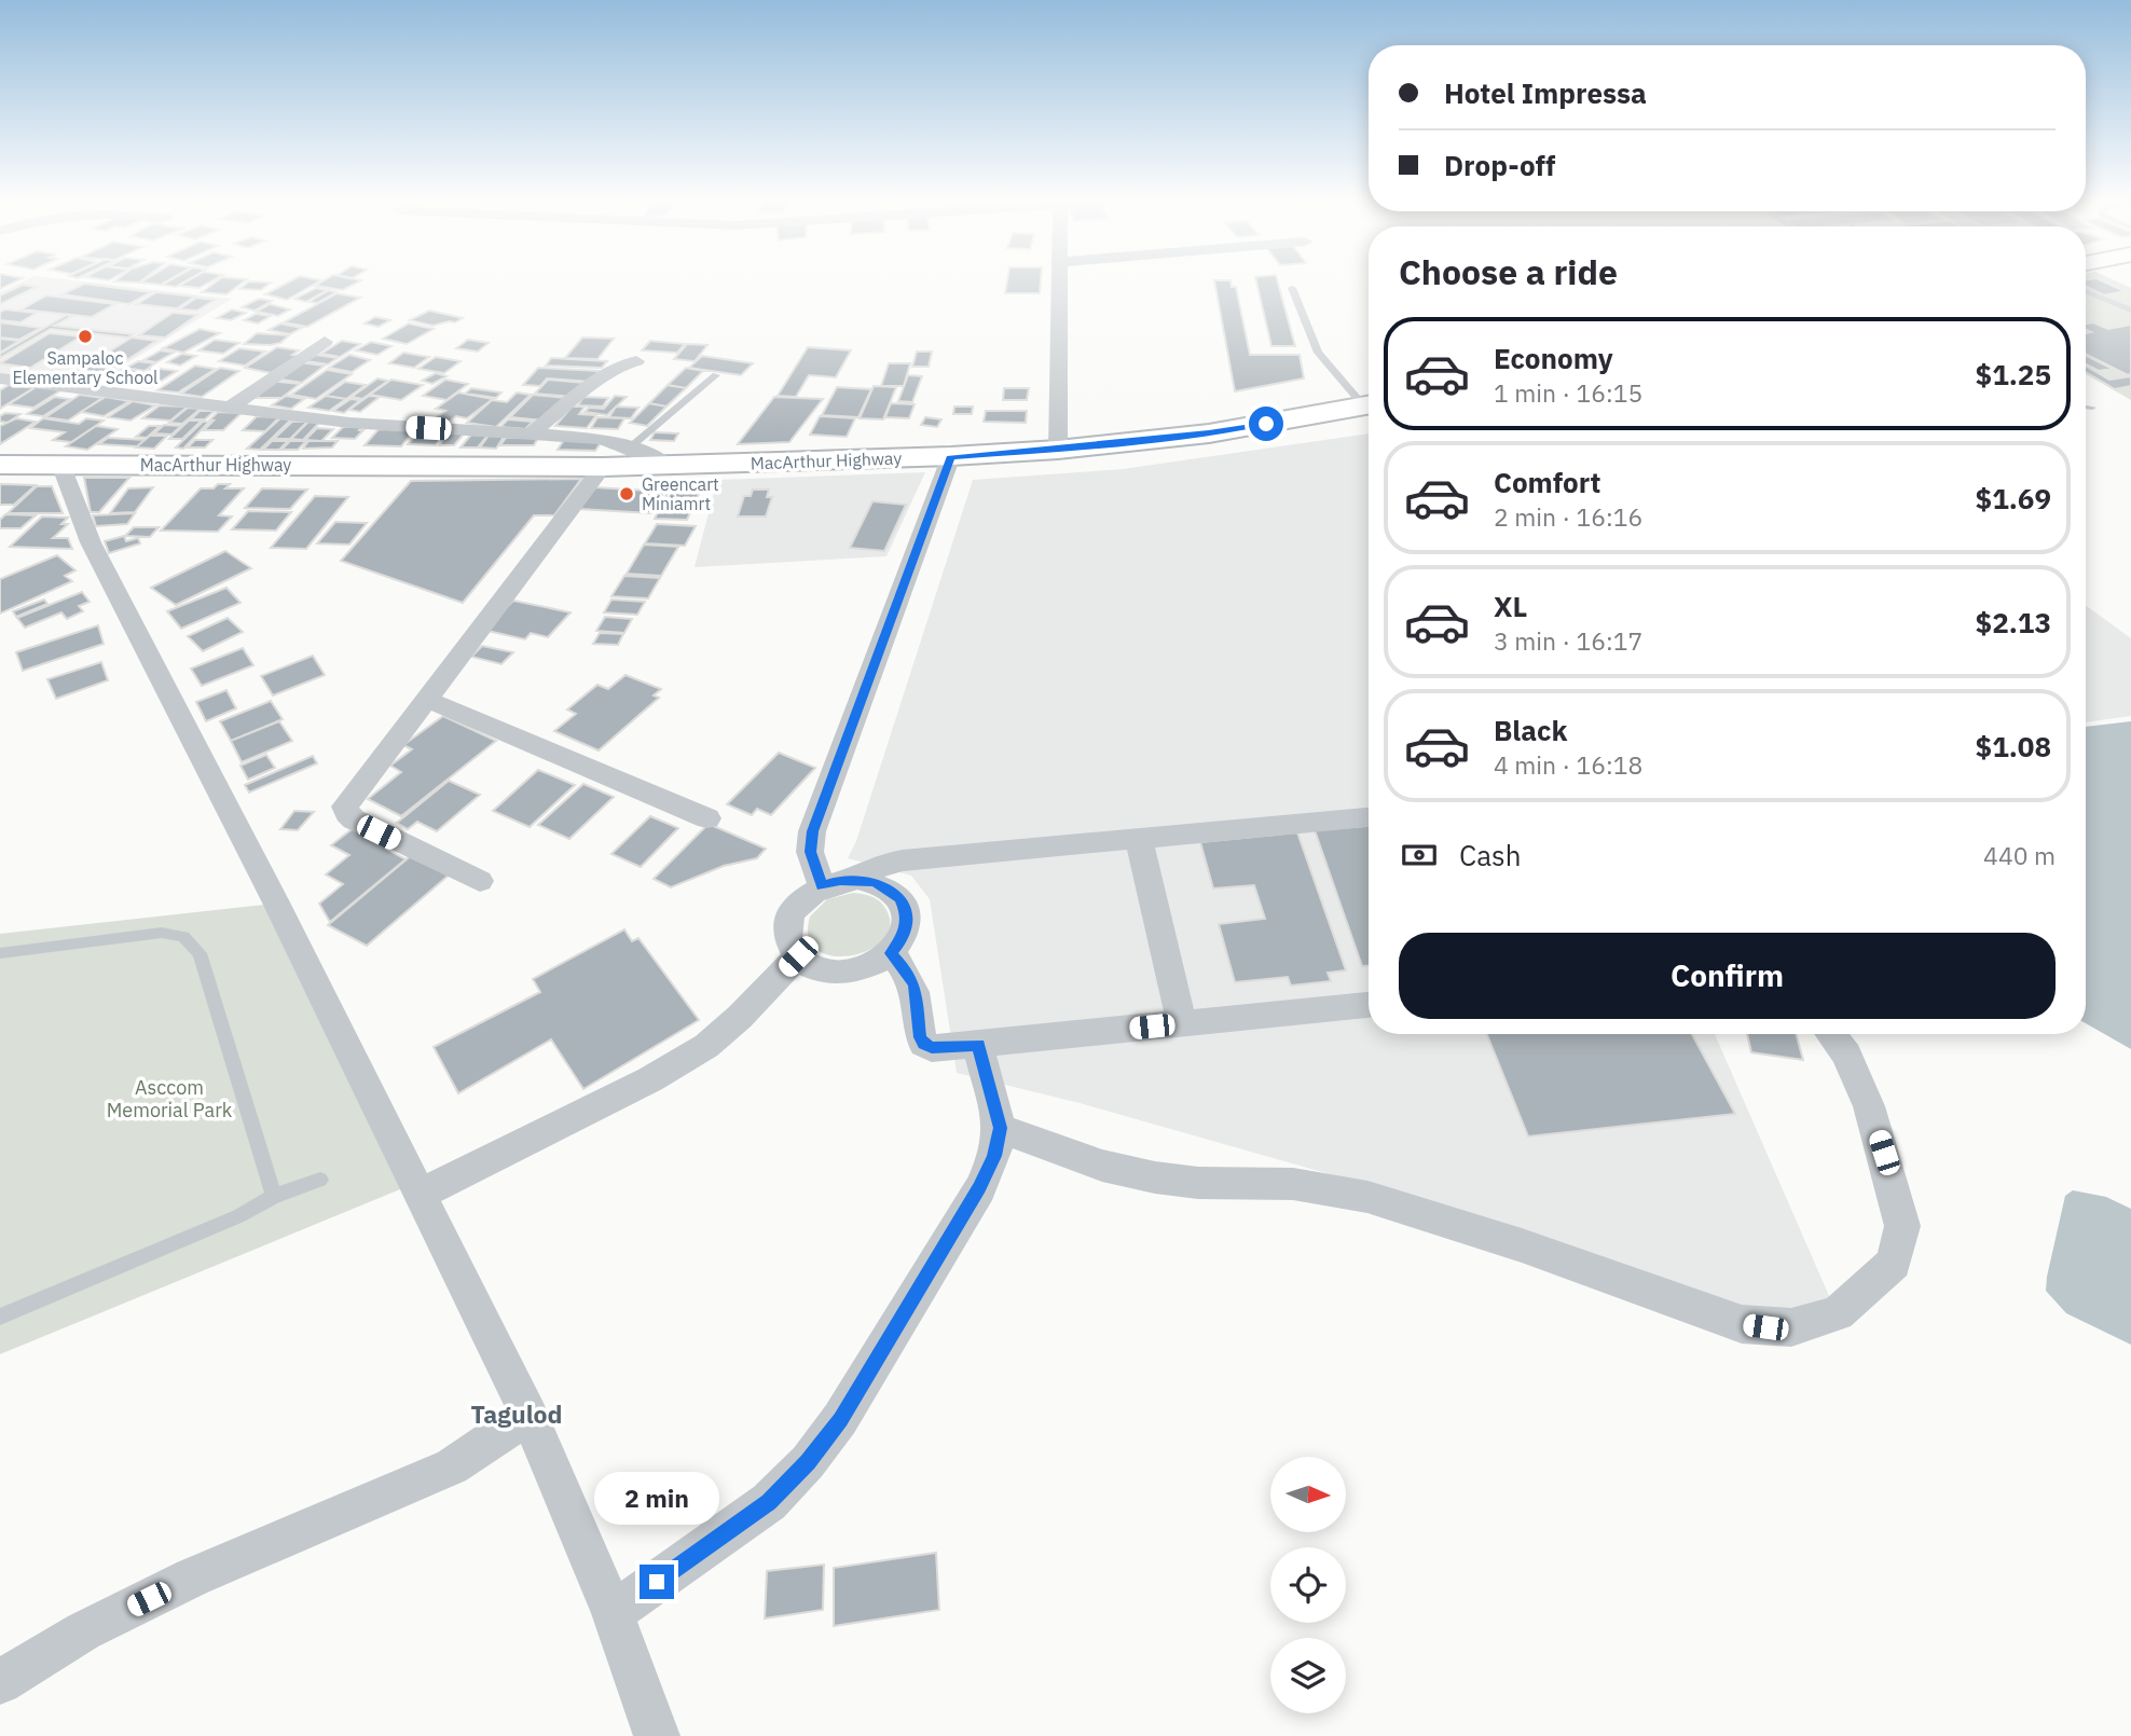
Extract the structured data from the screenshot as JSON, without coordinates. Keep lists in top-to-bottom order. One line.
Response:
{"streets":{"highway":["MacArthur Highway"]},"districts":["Tagulod"],"parks":["Asccom Memorial Park"],"places":["Sampaloc Elementary School","Greencart Miniamrt"],"north":"right","page":{"banner":["Hotel Impressa","Drop-off"],"heading":"Choose a ride","list":[{"name":"Economy","note":"1 min · 16:15","value":"$1.25"},{"name":"Comfort","note":"2 min · 16:16","value":"$1.69"},{"name":"XL","note":"3 min · 16:17","value":"$2.13"},{"name":"Black","note":"4 min · 16:18","value":"$1.08"}],"pay":["Cash","440 m"],"buttons":"Confirm","bubble":"2 min"}}
